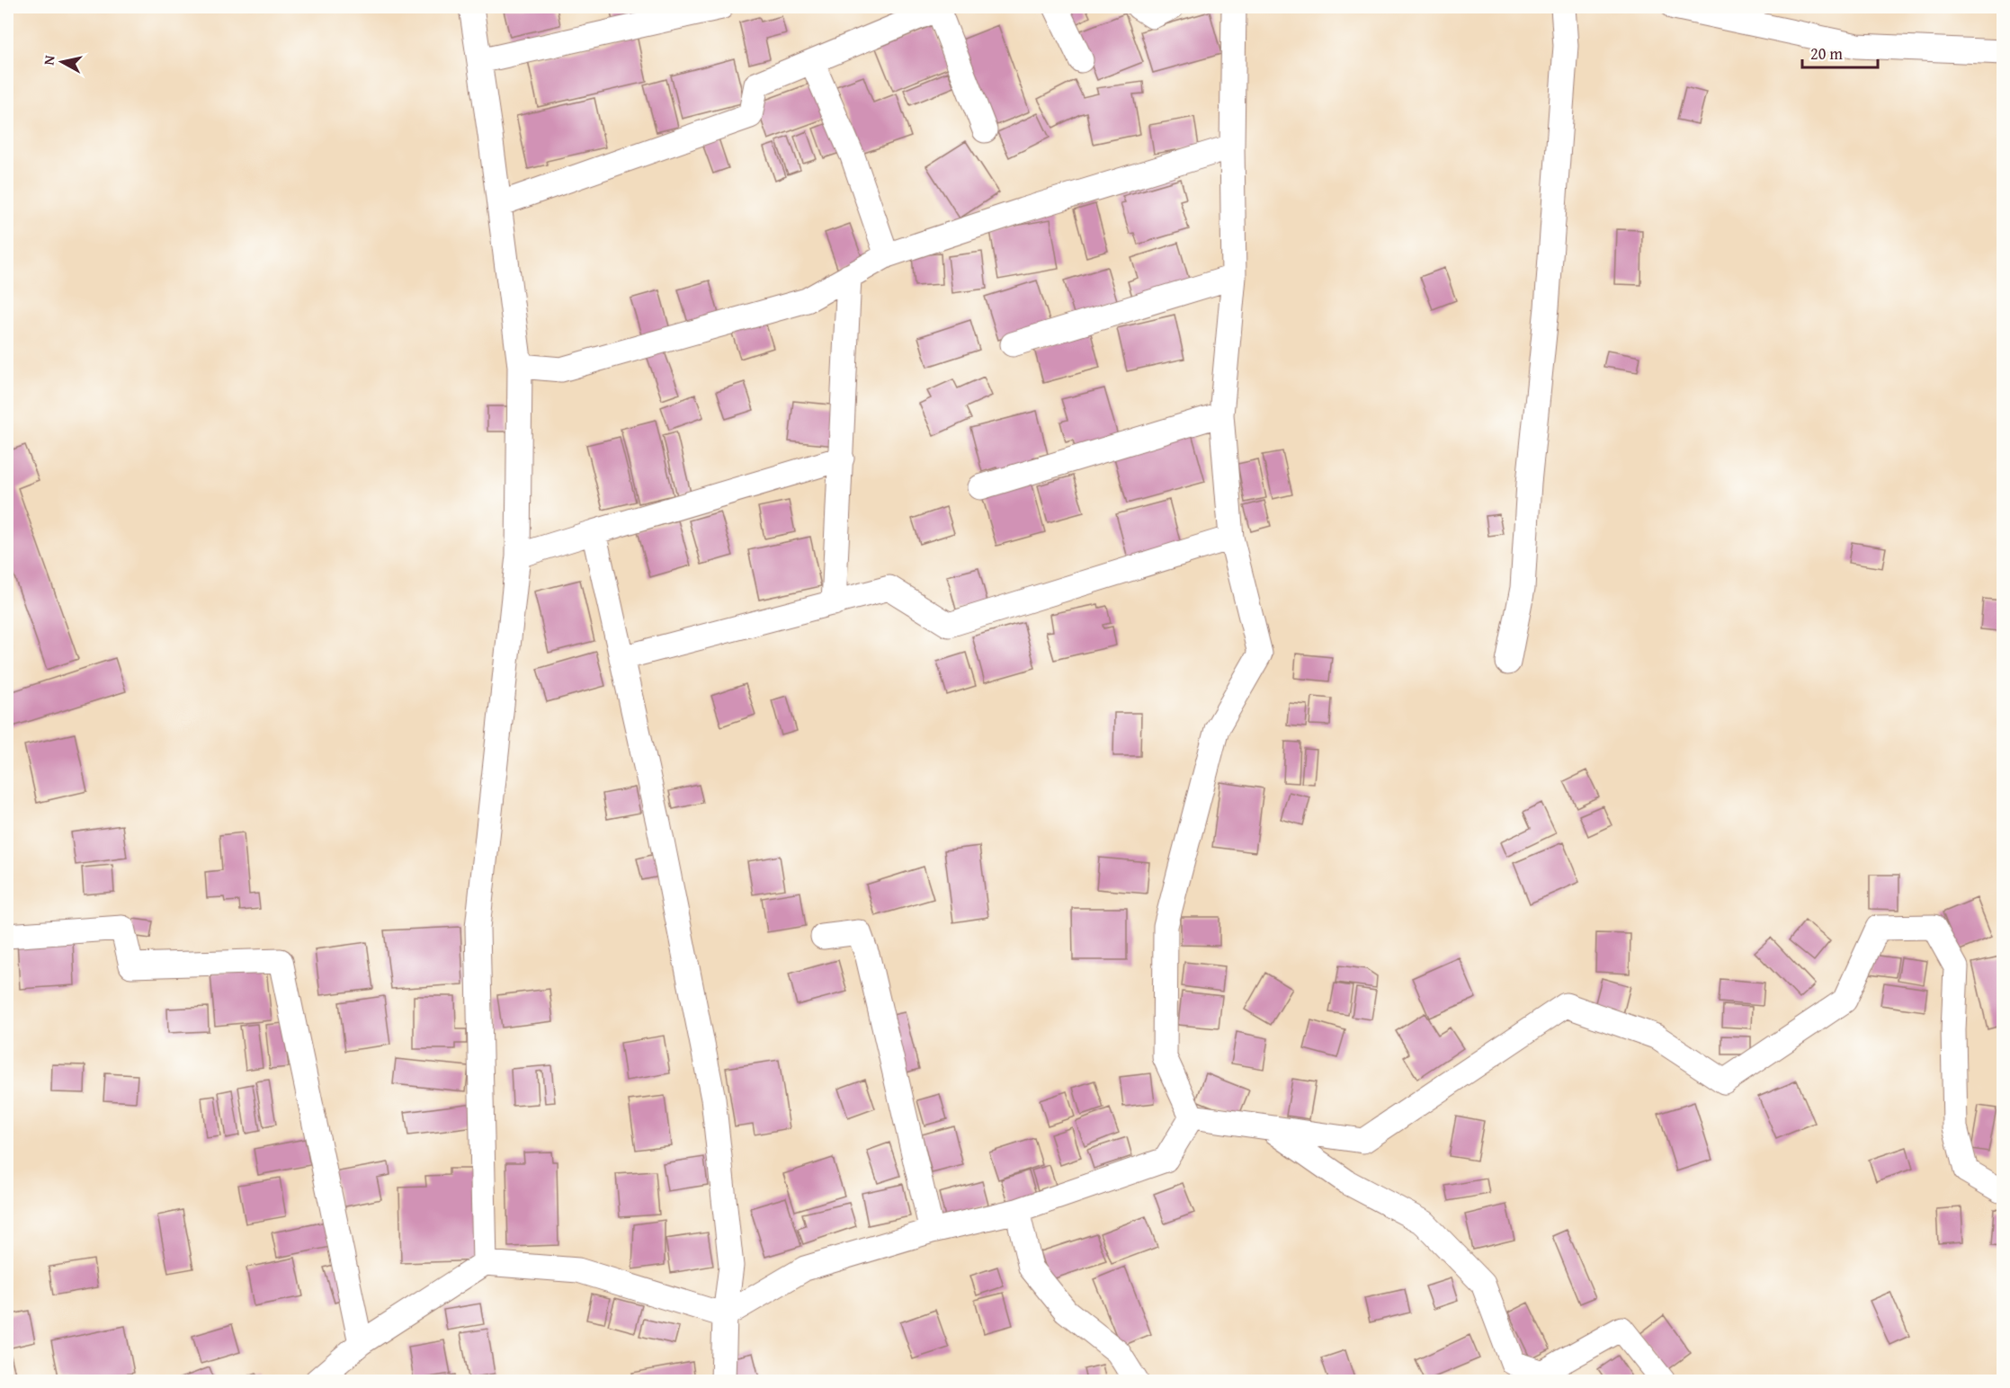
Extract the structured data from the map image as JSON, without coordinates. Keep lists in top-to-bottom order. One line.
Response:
{"scale_bar":"20 m","north":"left"}
